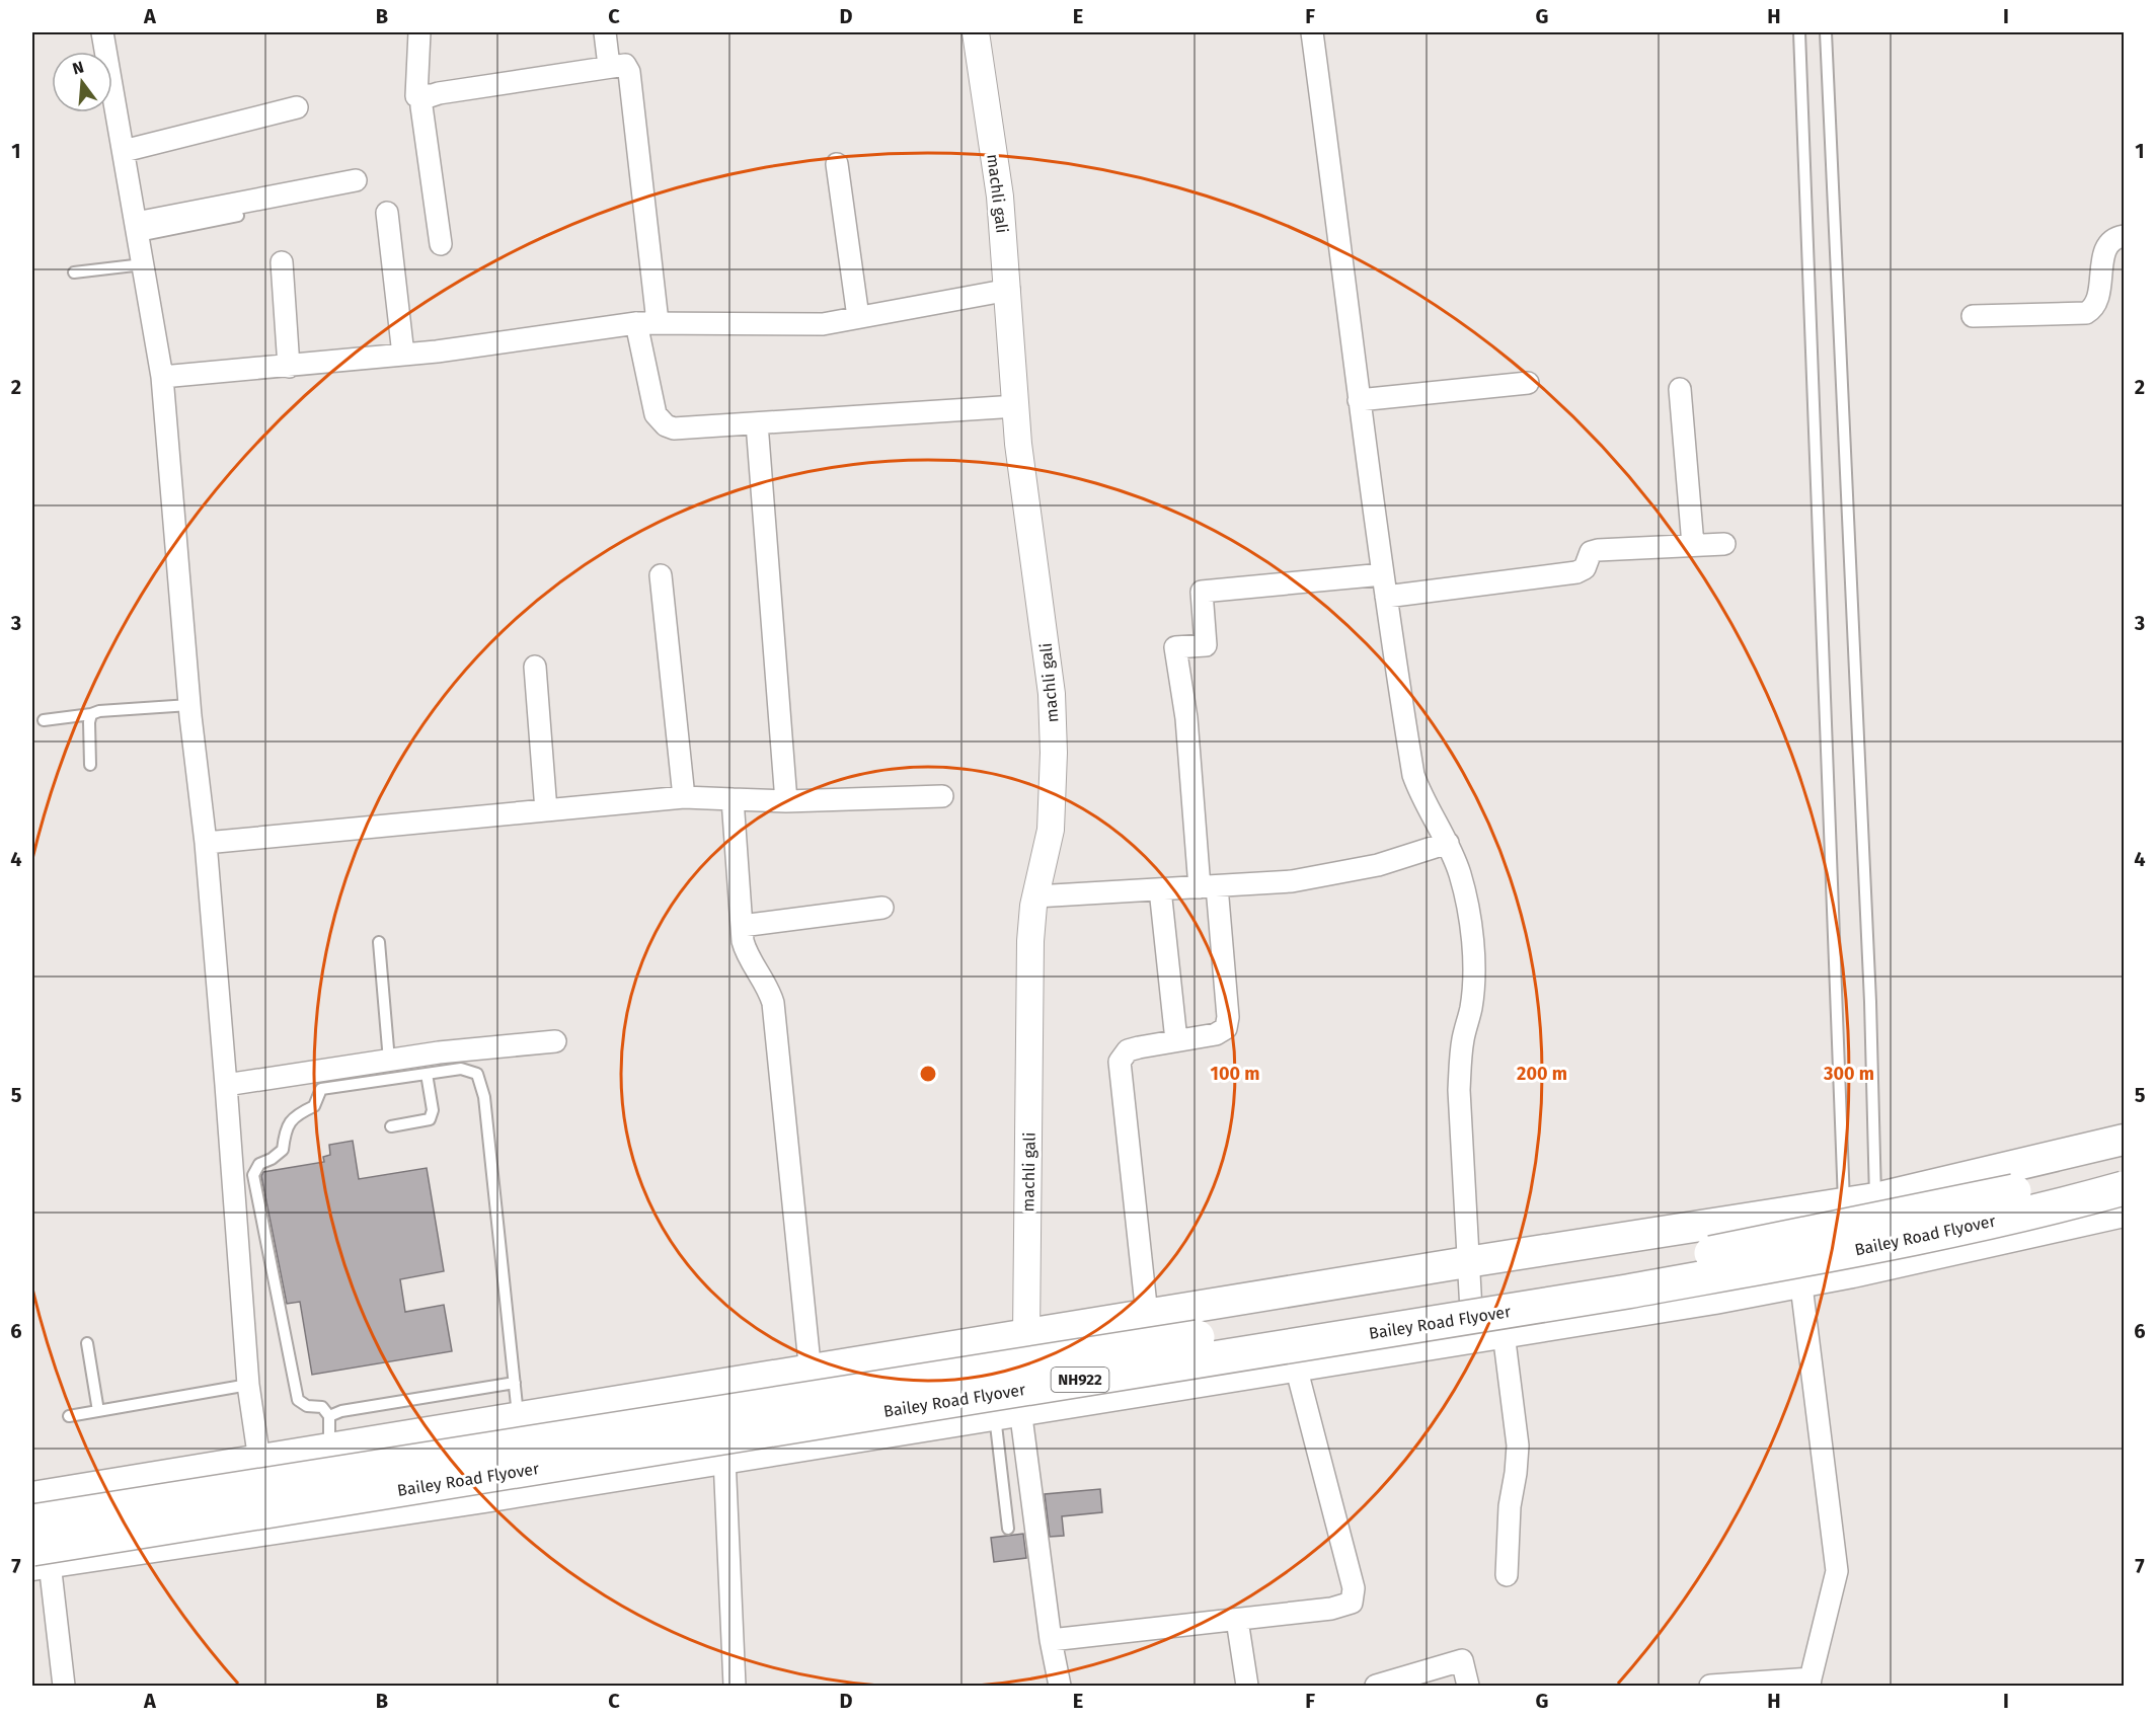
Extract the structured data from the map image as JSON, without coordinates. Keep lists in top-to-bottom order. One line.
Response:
{"streets":{"highway":["Bailey Road Flyover","NH922"],"street":["machli gali"]},"north":"top","grid":{"columns":["A","B","C","D","E","F","G","H","I"],"rows":["1","2","3","4","5","6","7"]},"rings":["100 m","200 m","300 m"]}
